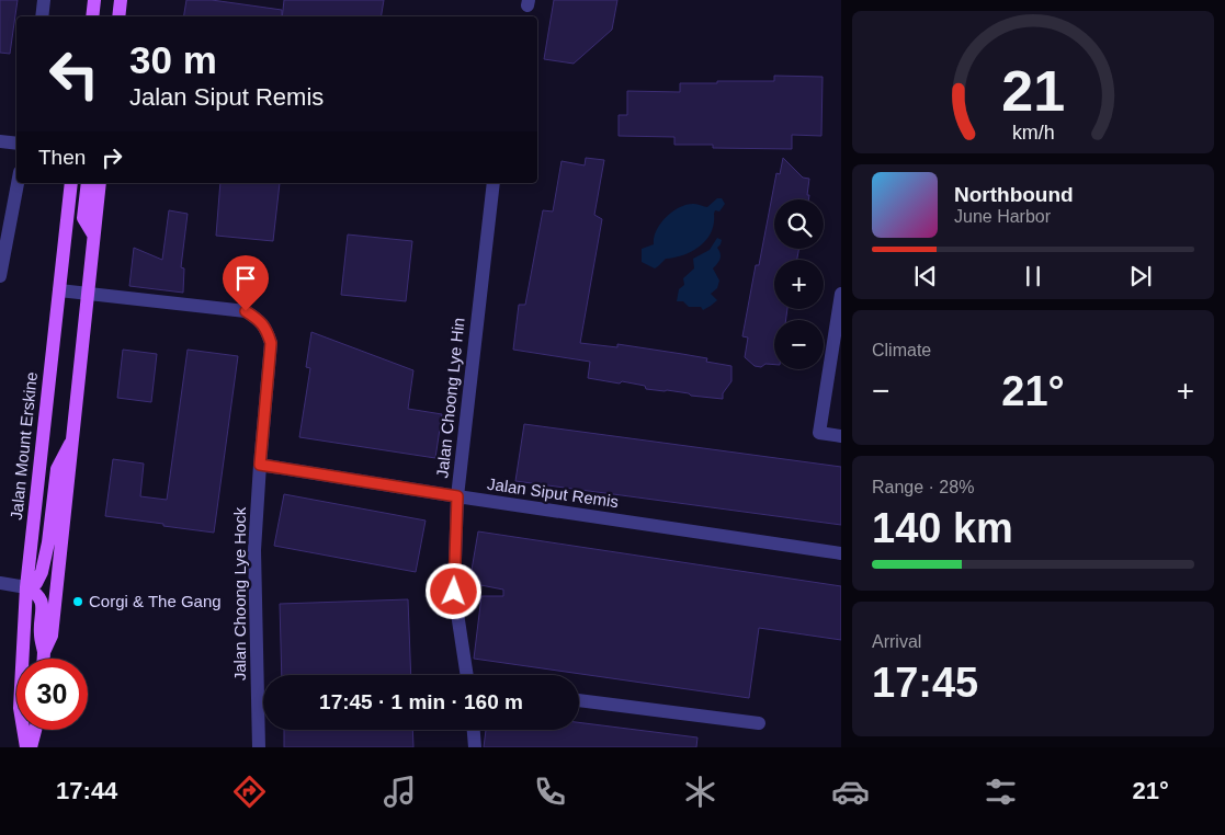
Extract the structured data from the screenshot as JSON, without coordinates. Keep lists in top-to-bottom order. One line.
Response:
{"streets":{"main road":["Jalan Mount Erskine"],"street":["Jalan Choong Lye Hin","Jalan Siput Remis","Jalan Choong Lye Hock"]},"crossings":[["Jalan Choong Lye Hin","Jalan Siput Remis"],["Jalan Mount Erskine","Jalan Choong Lye Hock"],["Jalan Siput Remis","Jalan Choong Lye Hock"]],"places":["Corgi & The Gang"],"page":{"turn":["30 m","Jalan Siput Remis"],"then":"Then","song":["Northbound","June Harbor"],"map_buttons":["+","−"],"tile":["Climate",["Range · 28%","140 km"],["Arrival","17:45"]],"heat":["−","21°","+"],"limit":"30","trip":"17:45 · 1 min · 160 m","tabs":["17:44","21°"],"gauge":["21","km/h"]}}
